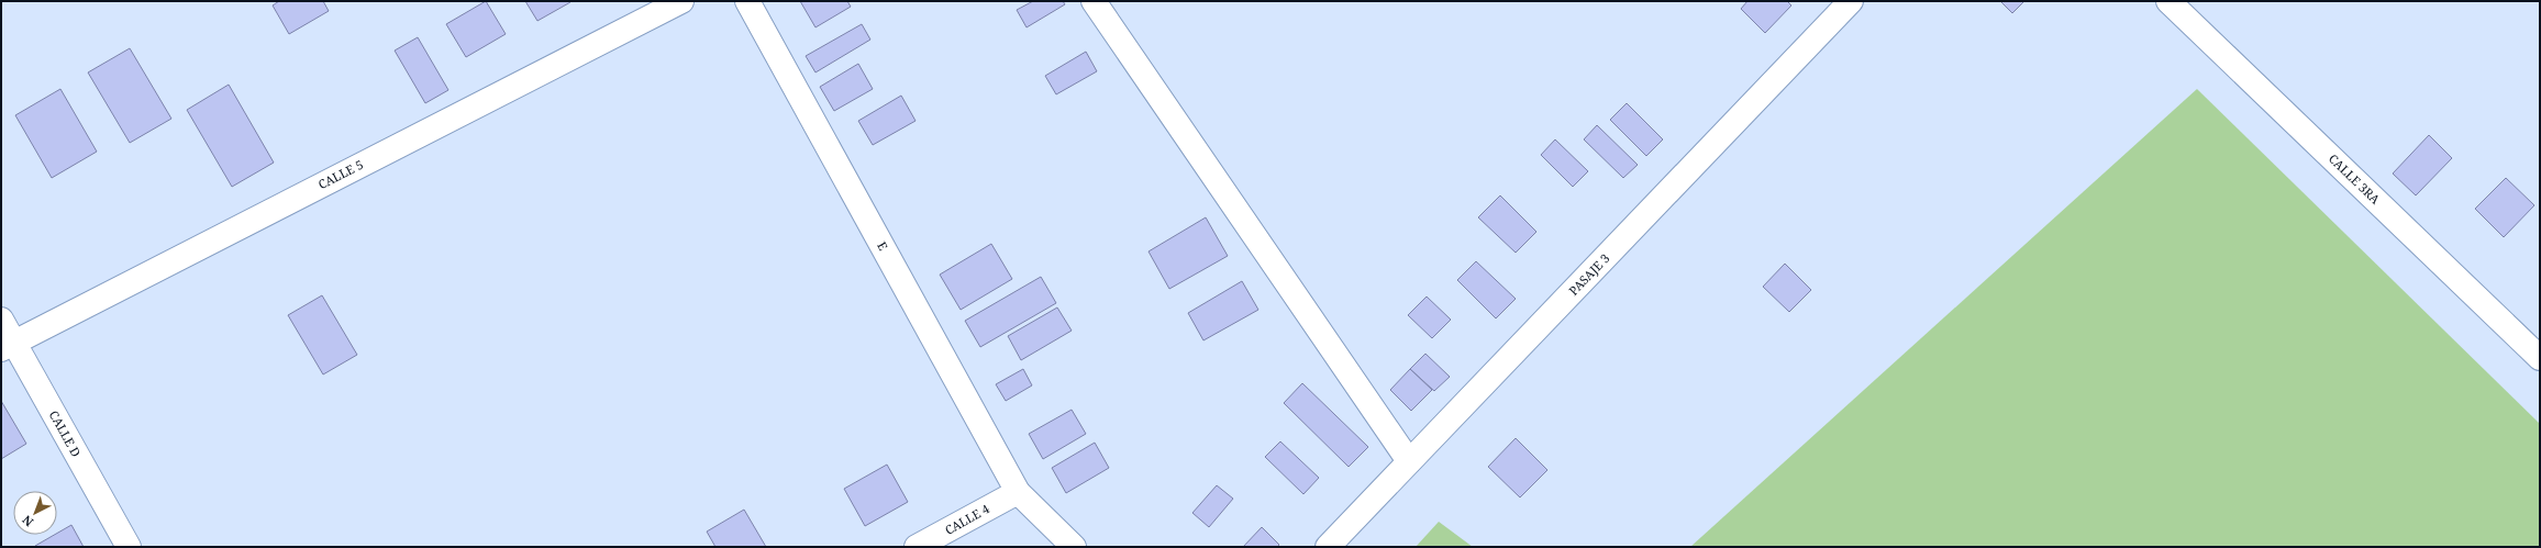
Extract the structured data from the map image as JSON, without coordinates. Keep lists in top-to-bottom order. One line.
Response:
{"streets":{"street":["CALLE 5","CALLE 3RA","E","PASAJE 3","CALLE D","CALLE 4"]},"crossings":[["CALLE 5","CALLE D"],["E","CALLE 4"]],"north":"bottom left"}
